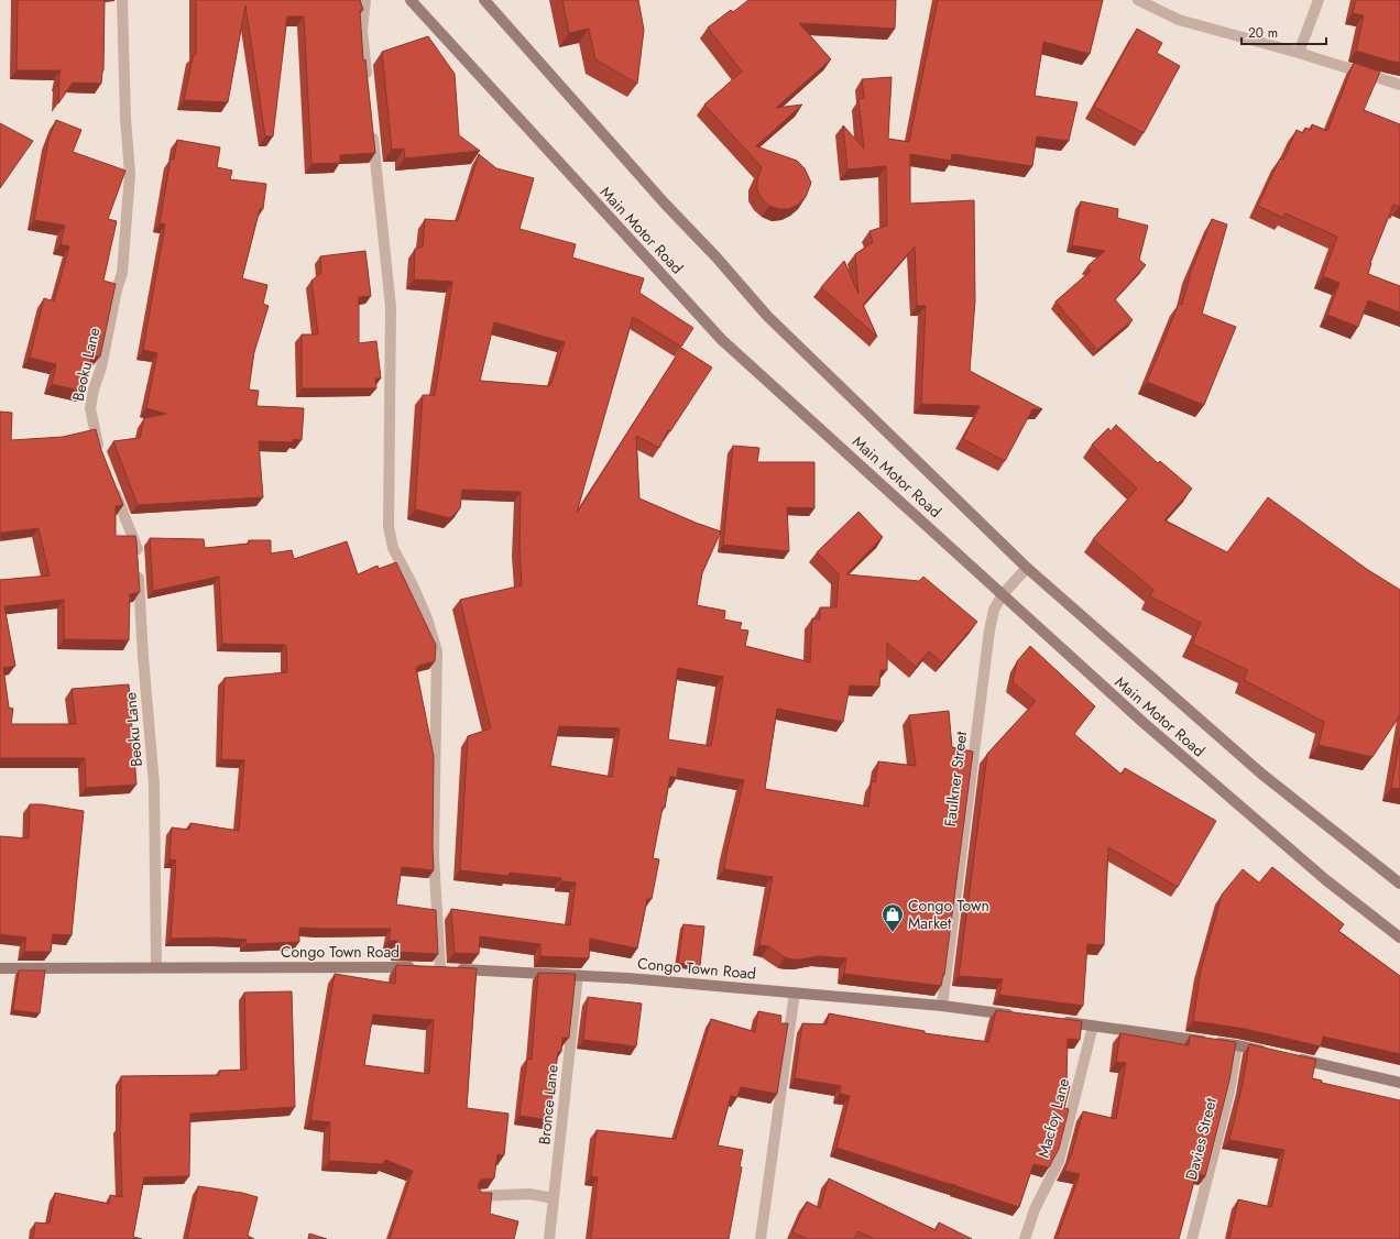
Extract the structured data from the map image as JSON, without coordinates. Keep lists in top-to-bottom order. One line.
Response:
{"streets":{"main road":["Main Motor Road","Congo Town Road"],"street":["Beoku Lane","Faulkner Street","Bronce Lane","Macfoy Lane","Davies Street"]},"crossings":[["Main Motor Road","Faulkner Street"],["Beoku Lane","Congo Town Road"],["Faulkner Street","Congo Town Road"],["Congo Town Road","Bronce Lane"]],"places":{"shop":["Congo Town Market"]},"scale_bar":"20 m"}
